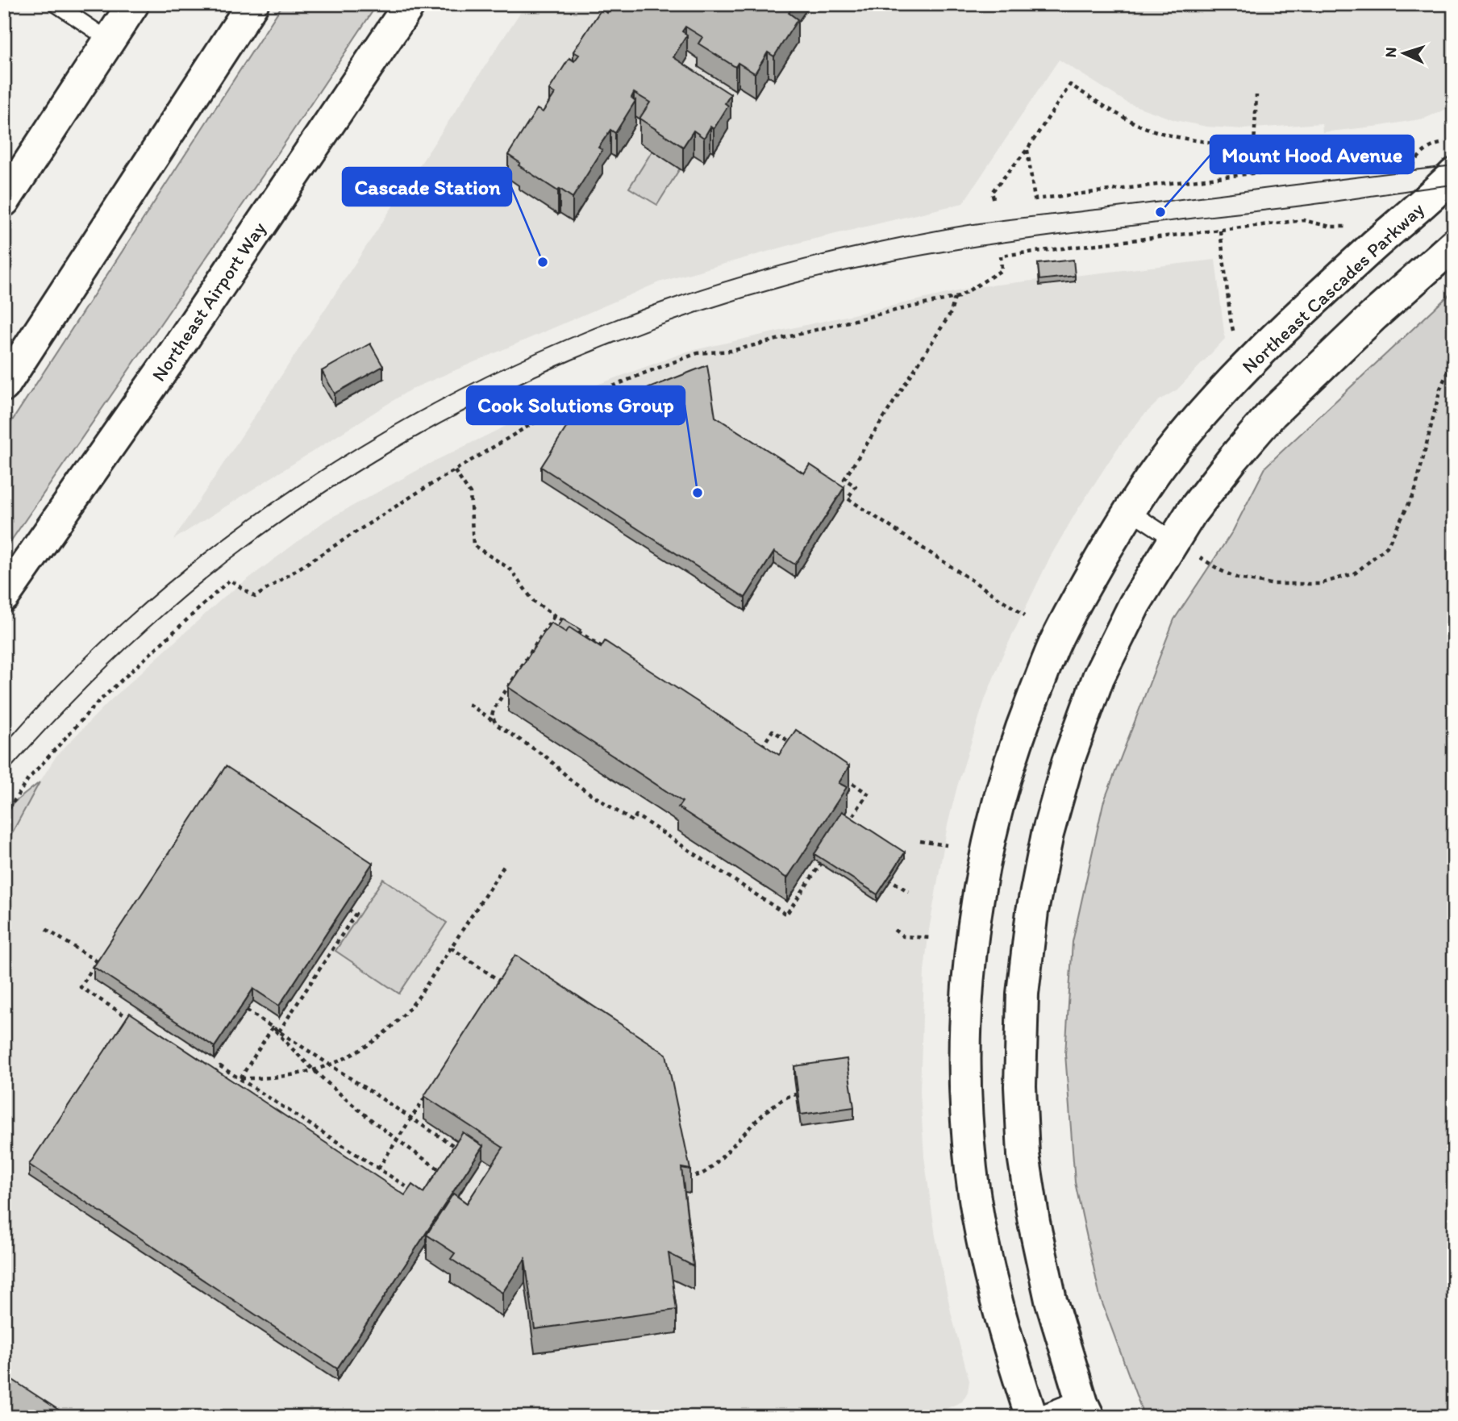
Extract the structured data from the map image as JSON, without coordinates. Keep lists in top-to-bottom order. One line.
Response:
{"streets":{"street":["Northeast Cascades Parkway","Northeast Airport Way"]},"places":["Mount Hood Avenue","Cascade Station","Cook Solutions Group"],"north":"left"}
